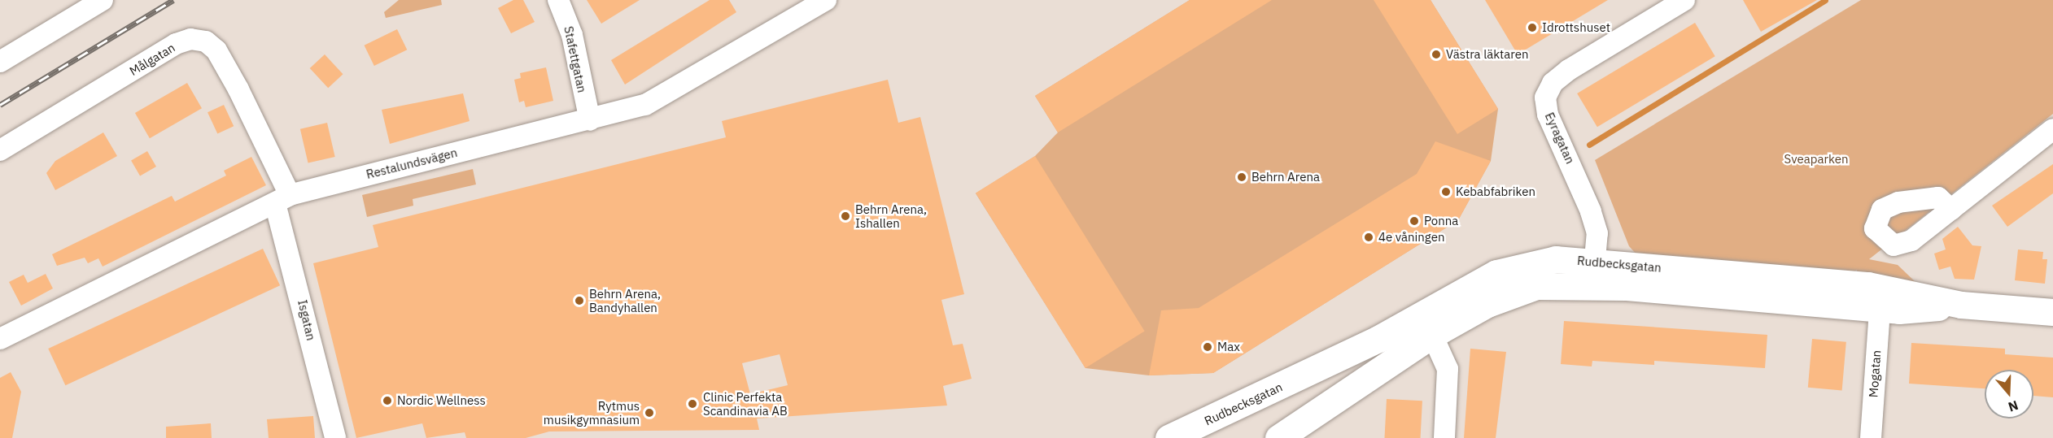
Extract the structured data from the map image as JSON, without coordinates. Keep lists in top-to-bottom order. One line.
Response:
{"streets":{"main road":["Rudbecksgatan"],"street":["Målgatan","Stafettgatan","Eyragatan","Restalundsvägen","Isgatan","Mogatan"]},"crossings":[["Målgatan","Restalundsvägen"],["Målgatan","Isgatan"],["Stafettgatan","Restalundsvägen"],["Eyragatan","Rudbecksgatan"],["Restalundsvägen","Isgatan"],["Rudbecksgatan","Mogatan"]],"parks":["Sveaparken"],"places":["Idrottshuset","Västra läktaren","Behrn Arena","Kebabfabriken","Behrn Arena, Ishallen","Ponna","4e våningen","Behrn Arena, Bandyhallen","Max","Nordic Wellness","Clinic Perfekta Scandinavia AB","Rytmus musikgymnasium"],"north":"bottom"}
